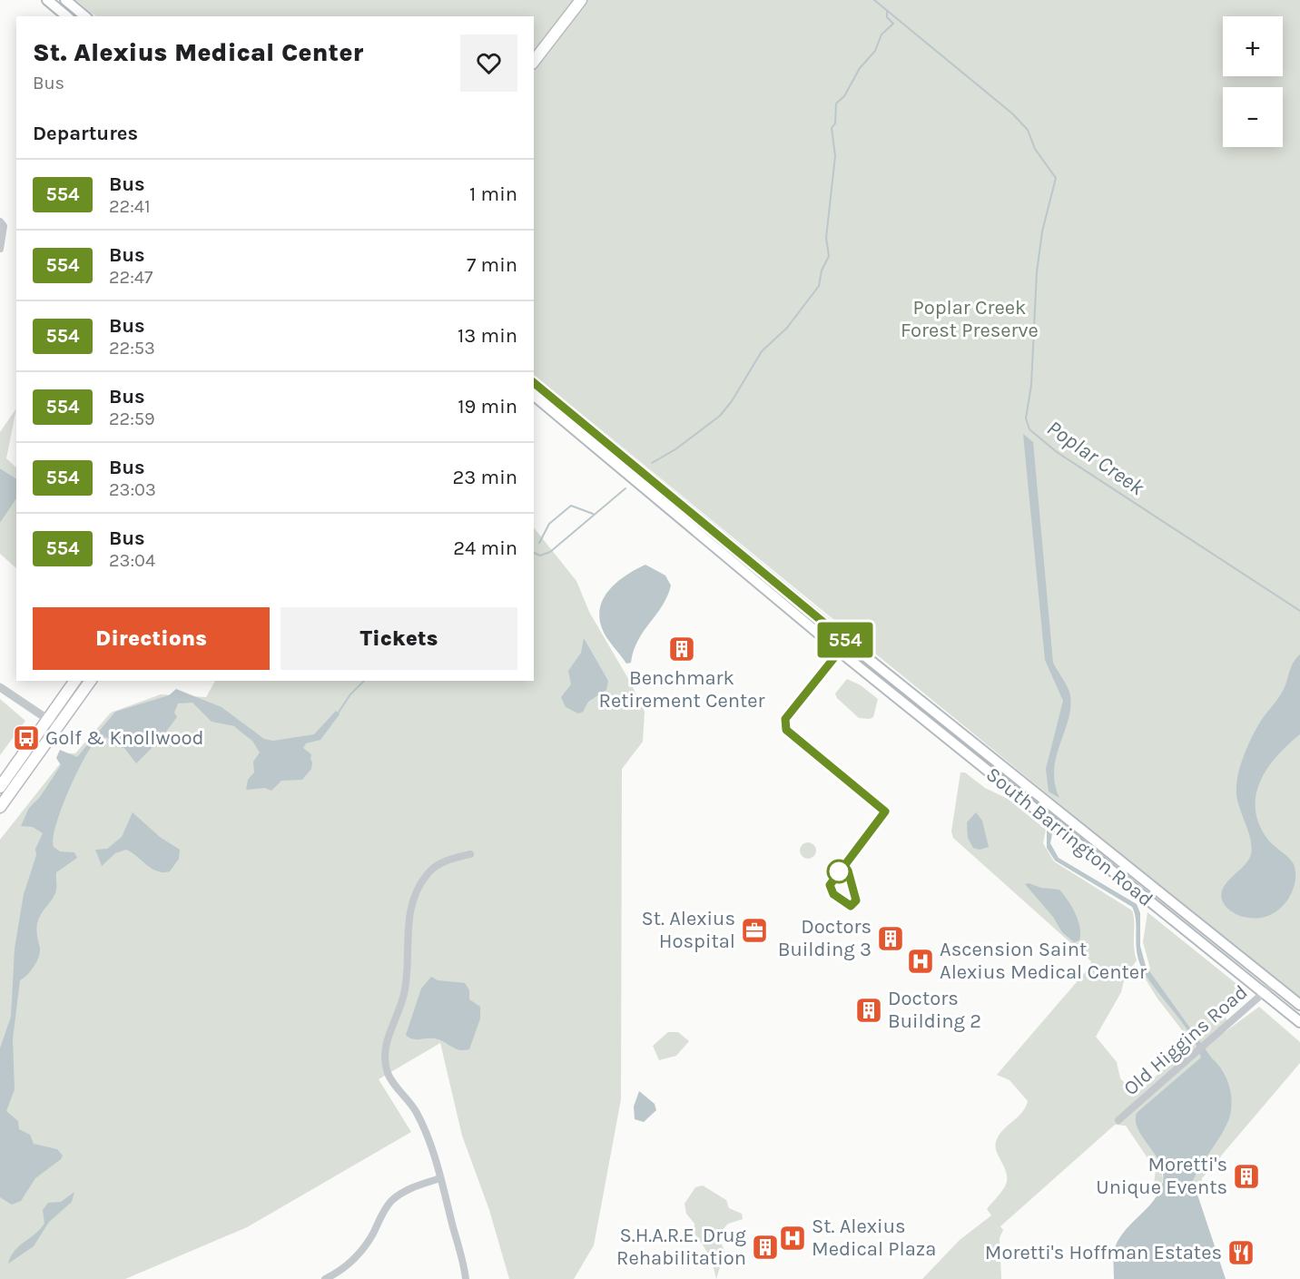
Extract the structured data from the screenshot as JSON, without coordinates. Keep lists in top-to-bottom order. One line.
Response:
{"streets":{"main road":["South Barrington Road"],"street":["Old Higgins Road"]},"crossings":[["South Barrington Road","Old Higgins Road"]],"water":["Poplar Creek"],"parks":["Poplar Creek Forest Preserve"],"places":{"building":["Benchmark Retirement Center","Doctors Building 3","Doctors Building 2","Moretti's Unique Events","S.H.A.R.E. Drug Rehabilitation"],"bus stop":["Golf & Knollwood"],"office":["St. Alexius Hospital"],"hospital":["Ascension Saint Alexius Medical Center","St. Alexius Medical Plaza"],"restaurant":["Moretti's Hoffman Estates"]},"lines":["bus line 554"],"page":{"on_map":"554","map_buttons":["+","−"],"heading":[["St. Alexius Medical Center","Bus"],"Departures"],"list":[{"mark":"554","name":"Bus","note":"22:41","value":"1 min"},{"mark":"554","name":"Bus","note":"22:47","value":"7 min"},{"mark":"554","name":"Bus","note":"22:53","value":"13 min"},{"mark":"554","name":"Bus","note":"22:59","value":"19 min"},{"mark":"554","name":"Bus","note":"23:03","value":"23 min"},{"mark":"554","name":"Bus","note":"23:04","value":"24 min"}],"buttons":["Directions","Tickets"]}}
